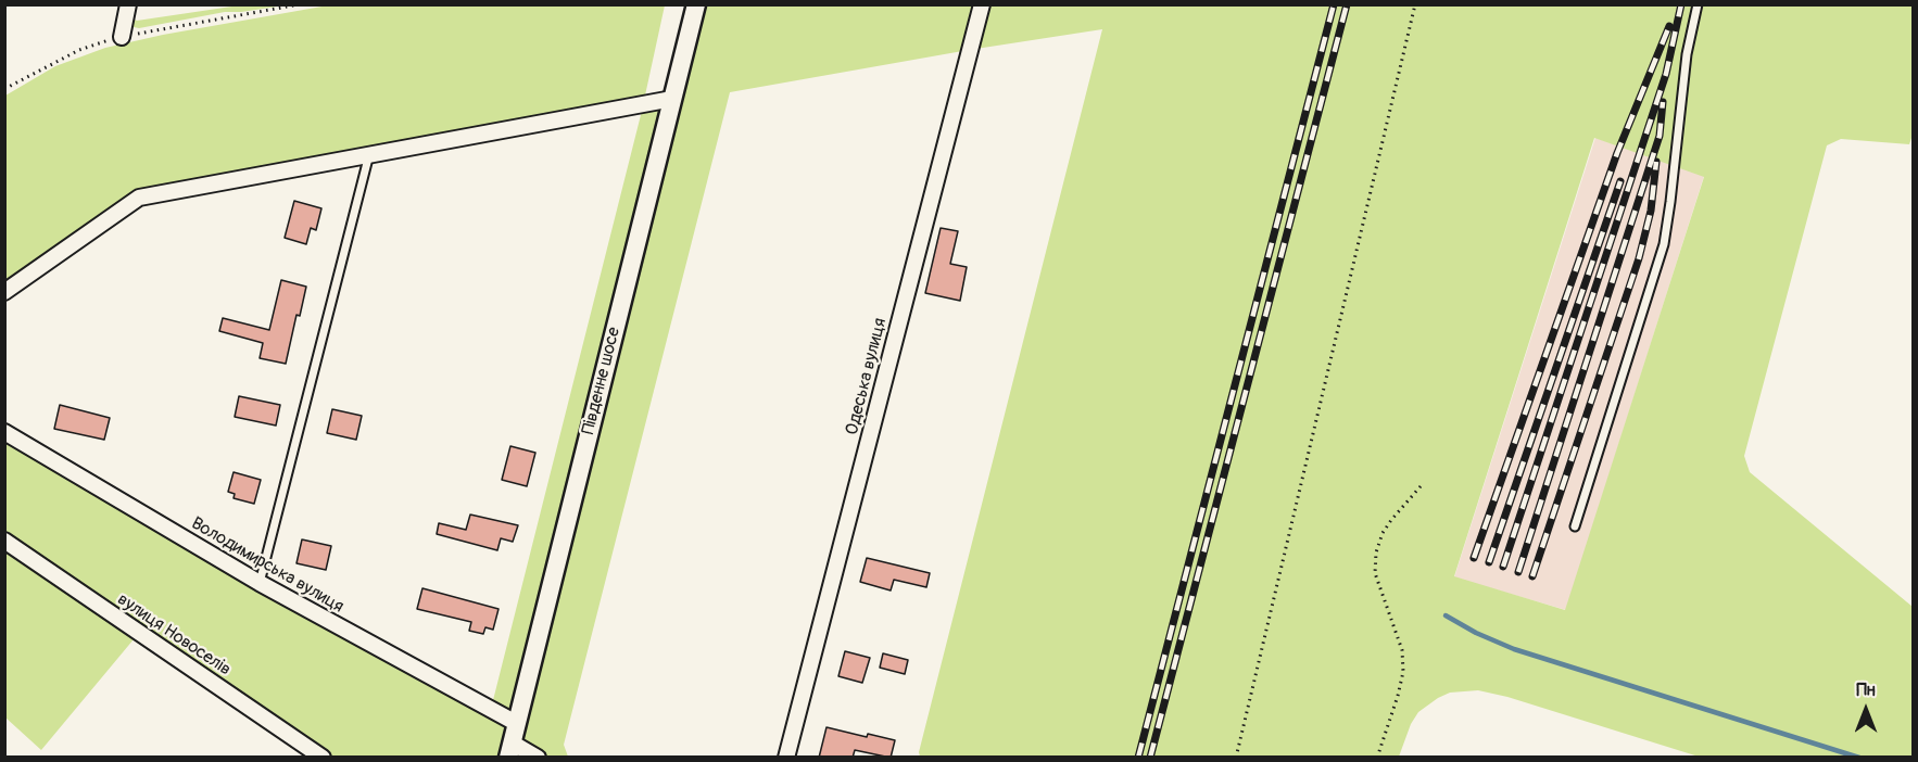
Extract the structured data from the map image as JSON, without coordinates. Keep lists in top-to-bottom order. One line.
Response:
{"streets":{"street":["Одеська вулиця","Південне шосе","Володимирська вулиця","вулиця Новоселів"]},"crossings":[["Південне шосе","Володимирська вулиця"]],"north":"top"}
